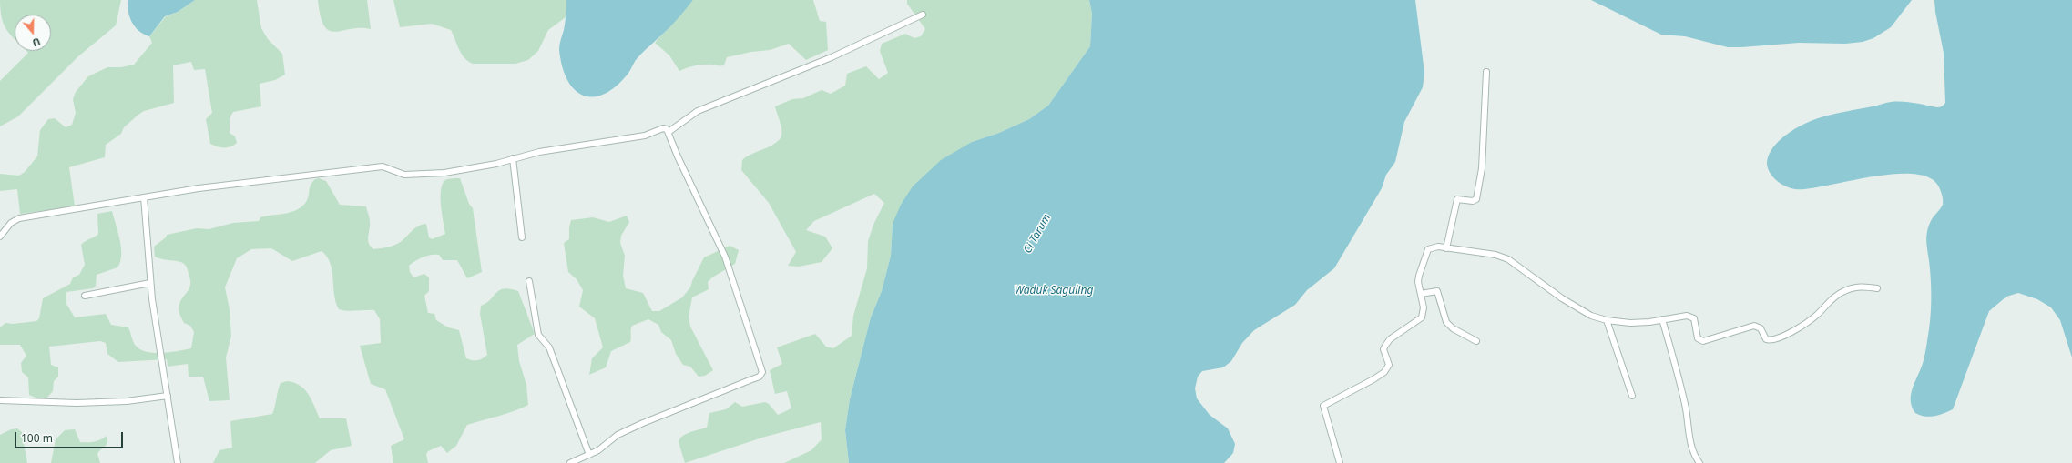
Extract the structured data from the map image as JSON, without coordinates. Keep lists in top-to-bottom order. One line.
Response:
{"water":["Ci Tarum","Waduk Saguling"],"scale_bar":"100 m","north":"bottom"}
